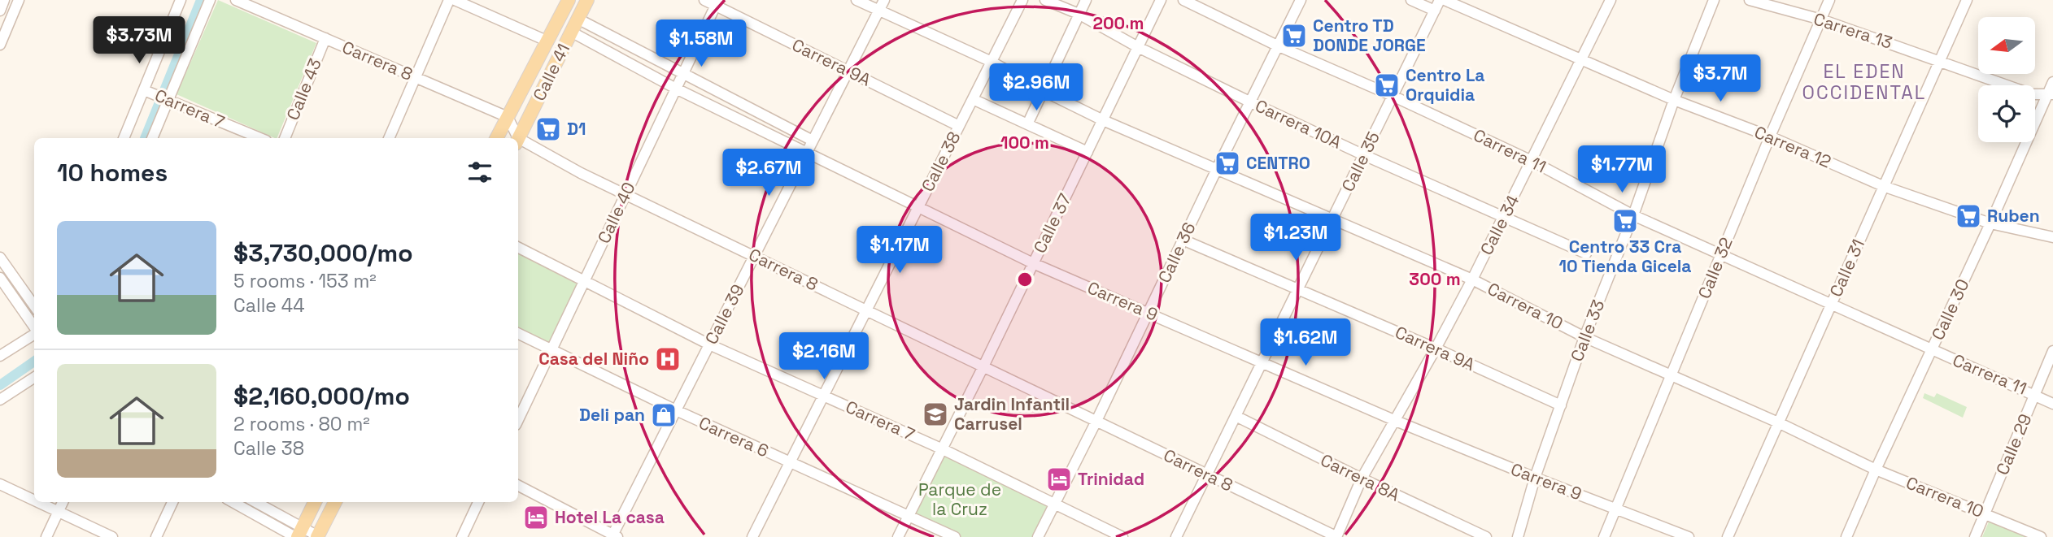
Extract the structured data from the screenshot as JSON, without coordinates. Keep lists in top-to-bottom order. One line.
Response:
{"streets":{"main road":["Calle 41"],"street":["Carrera 13","Carrera 8","Carrera 9A","Calle 43","Carrera 7","Carrera 10A","Carrera 12","Carrera 11","Calle 38","Calle 35","Calle 40","Calle 37","Calle 34","Calle 36","Calle 32","Calle 31","Carrera 9","Carrera 10","Calle 30","Calle 39","Calle 33","Carrera 6","Calle 29","Carrera 8A"]},"crossings":[["Carrera 13","Calle 32"],["Carrera 13","Calle 31"],["Carrera 13","Calle 30"],["Carrera 8","Calle 41"],["Carrera 8","Calle 43"],["Carrera 8","Calle 38"],["Carrera 8","Calle 35"],["Carrera 8","Calle 40"],["Carrera 8","Calle 37"],["Carrera 8","Calle 34"],["Carrera 8","Calle 36"],["Carrera 8","Calle 39"],["Carrera 9A","Calle 38"],["Carrera 9A","Calle 35"],["Carrera 9A","Calle 40"],["Carrera 9A","Calle 34"],["Carrera 9A","Calle 36"],["Carrera 9A","Calle 39"],["Carrera 9A","Calle 33"],["Calle 41","Carrera 9"],["Carrera 7","Calle 38"],["Carrera 7","Calle 40"],["Carrera 7","Calle 37"],["Carrera 7","Calle 36"],["Carrera 7","Calle 39"],["Carrera 10A","Calle 35"],["Carrera 10A","Calle 37"],["Carrera 10A","Calle 34"],["Carrera 10A","Calle 36"],["Carrera 12","Calle 35"],["Carrera 12","Calle 34"],["Carrera 12","Calle 32"],["Carrera 12","Calle 31"],["Carrera 12","Calle 30"],["Carrera 12","Calle 33"],["Carrera 11","Calle 35"],["Carrera 11","Calle 34"],["Carrera 11","Calle 36"],["Carrera 11","Calle 32"],["Carrera 11","Calle 31"],["Carrera 11","Calle 30"],["Carrera 11","Calle 33"],["Carrera 11","Calle 29"],["Calle 38","Carrera 9"],["Calle 38","Carrera 10"],["Calle 38","Carrera 6"],["Calle 35","Carrera 9"],["Calle 35","Carrera 10"],["Calle 35","Carrera 8A"],["Calle 40","Carrera 9"],["Calle 40","Carrera 6"],["Calle 37","Carrera 9"],["Calle 37","Carrera 10"],["Calle 37","Carrera 6"],["Calle 34","Carrera 9"],["Calle 34","Carrera 10"],["Calle 34","Carrera 8A"],["Calle 36","Carrera 9"],["Calle 36","Carrera 10"],["Calle 32","Carrera 9"],["Calle 32","Carrera 10"],["Calle 31","Carrera 10"],["Carrera 9","Calle 39"],["Carrera 9","Calle 33"],["Carrera 10","Calle 30"],["Carrera 10","Calle 39"],["Carrera 10","Calle 33"],["Carrera 10","Calle 29"],["Calle 39","Carrera 6"]],"districts":["EL EDEN OCCIDENTAL"],"parks":["Parque de la Cruz"],"places":{"supermarket":["Centro TD DONDE JORGE","Centro La Orquidia","D1","CENTRO","Ruben","Centro 33 Cra 10 Tienda Gicela"],"hospital":["Casa del Niño"],"school or university":["Jardin Infantil Carrusel"],"shop":["Deli pan"],"hotel":["Trinidad","Hotel La casa"]},"north":"left","page":{"price":["$3.73M","$1.58M","$3.7M","$2.96M","$1.77M","$2.67M","$1.23M","$1.17M","$1.62M","$2.16M"],"heading":"10 homes","list":[{"name":"$3,730,000/mo","note":"5 rooms · 153 m² · Calle 44"},{"name":"$2,160,000/mo","note":"2 rooms · 80 m² · Calle 38"}]},"rings":["200 m","100 m","300 m"]}
